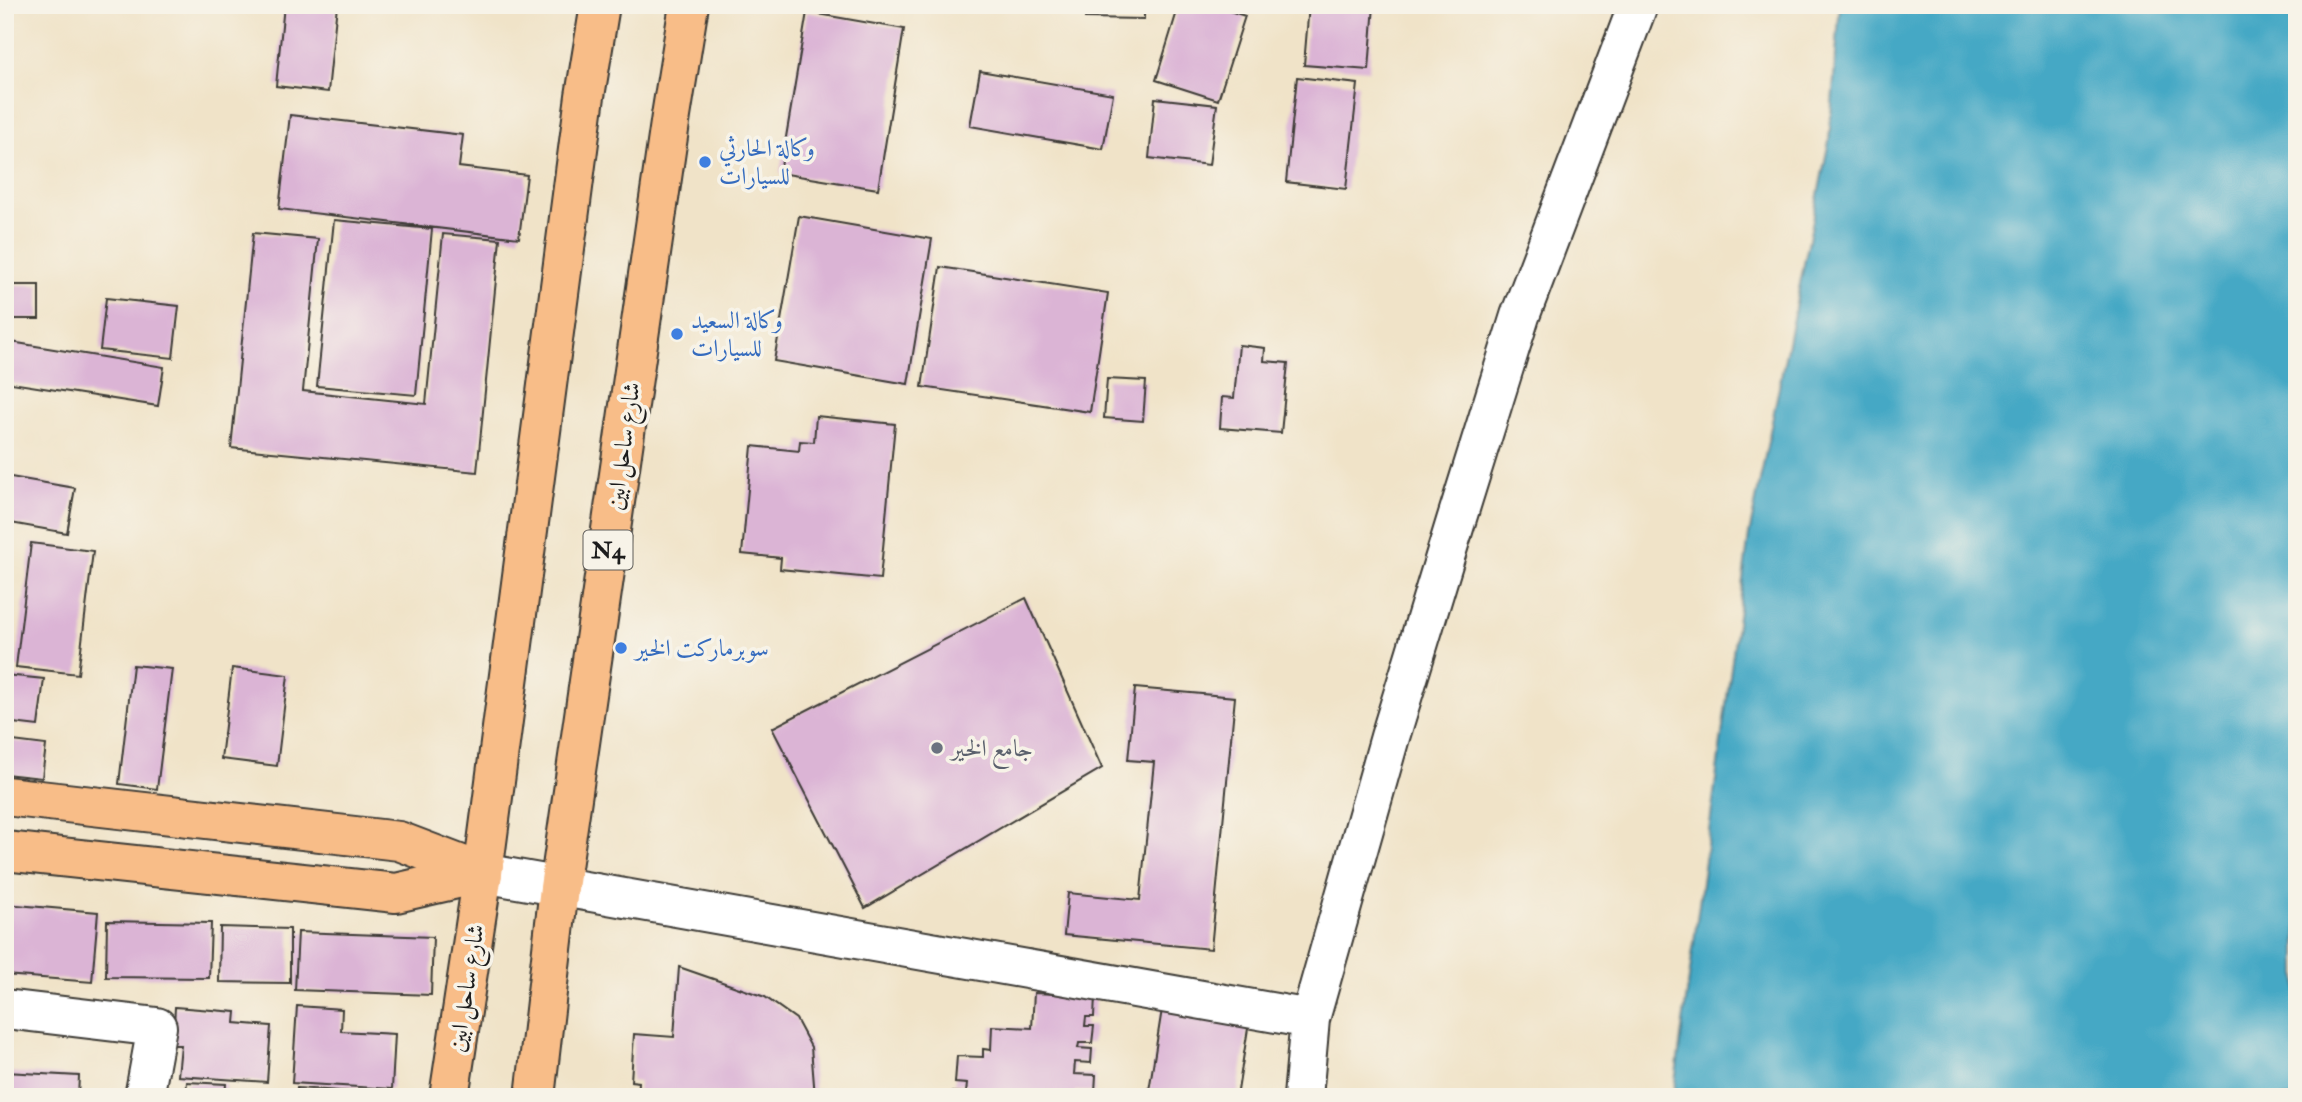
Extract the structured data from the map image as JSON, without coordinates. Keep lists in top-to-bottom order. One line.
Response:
{"streets":{"main road":["شارع ساحل ابين","N4"]},"places":["وكالة الحارثي للسيارات","وكالة السعيد للسيارات","سوبرماركت الخير","جامع الخير"]}
